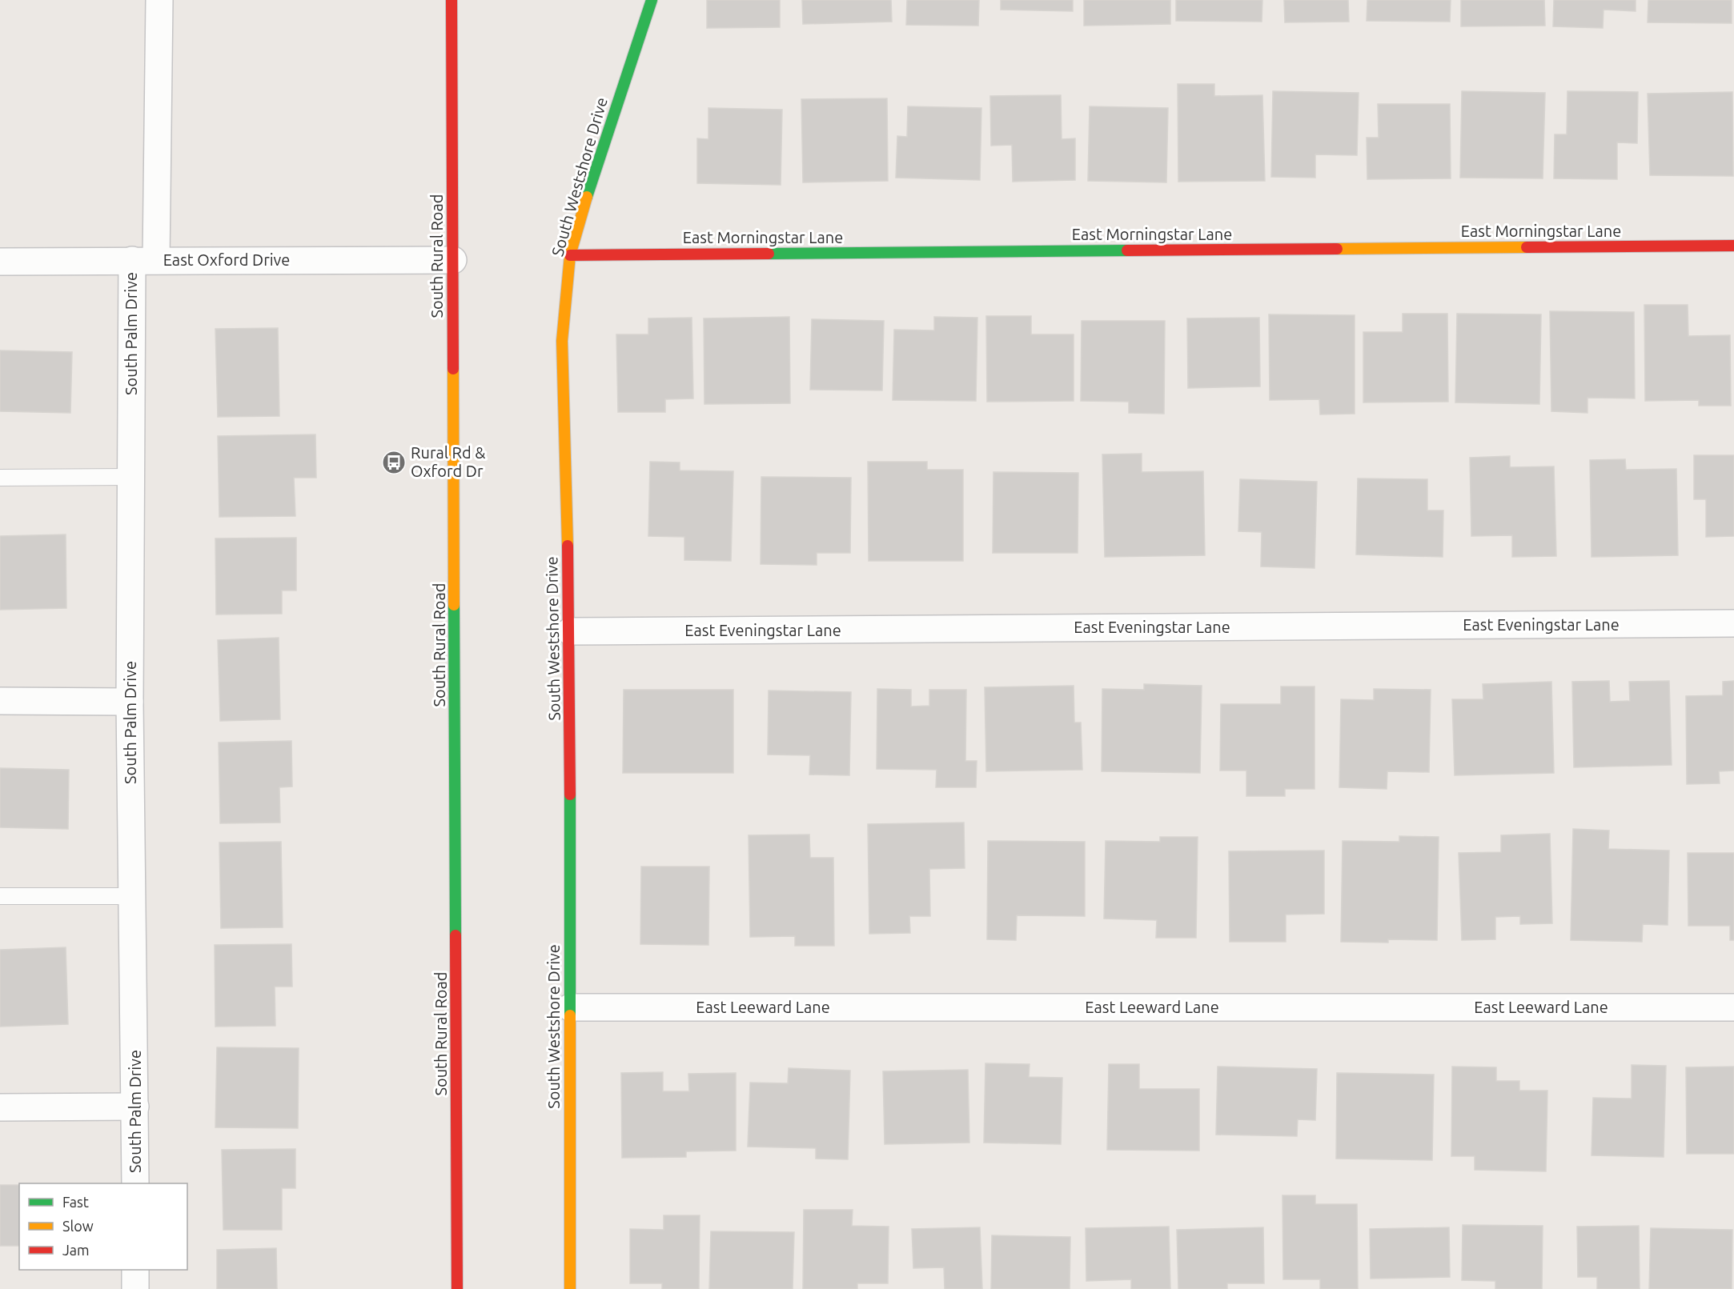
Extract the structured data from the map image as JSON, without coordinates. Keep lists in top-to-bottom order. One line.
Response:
{"streets":{"street":["South Westshore Drive","East Morningstar Lane","South Rural Road","East Oxford Drive","South Palm Drive","East Eveningstar Lane","East Leeward Lane"]},"crossings":[["South Westshore Drive","East Morningstar Lane"],["South Westshore Drive","East Eveningstar Lane"],["South Westshore Drive","East Leeward Lane"],["South Rural Road","East Oxford Drive"],["East Oxford Drive","South Palm Drive"]],"places":{"bus stop":["Rural Rd & Oxford Dr"]},"legend":["Fast","Slow","Jam"]}
